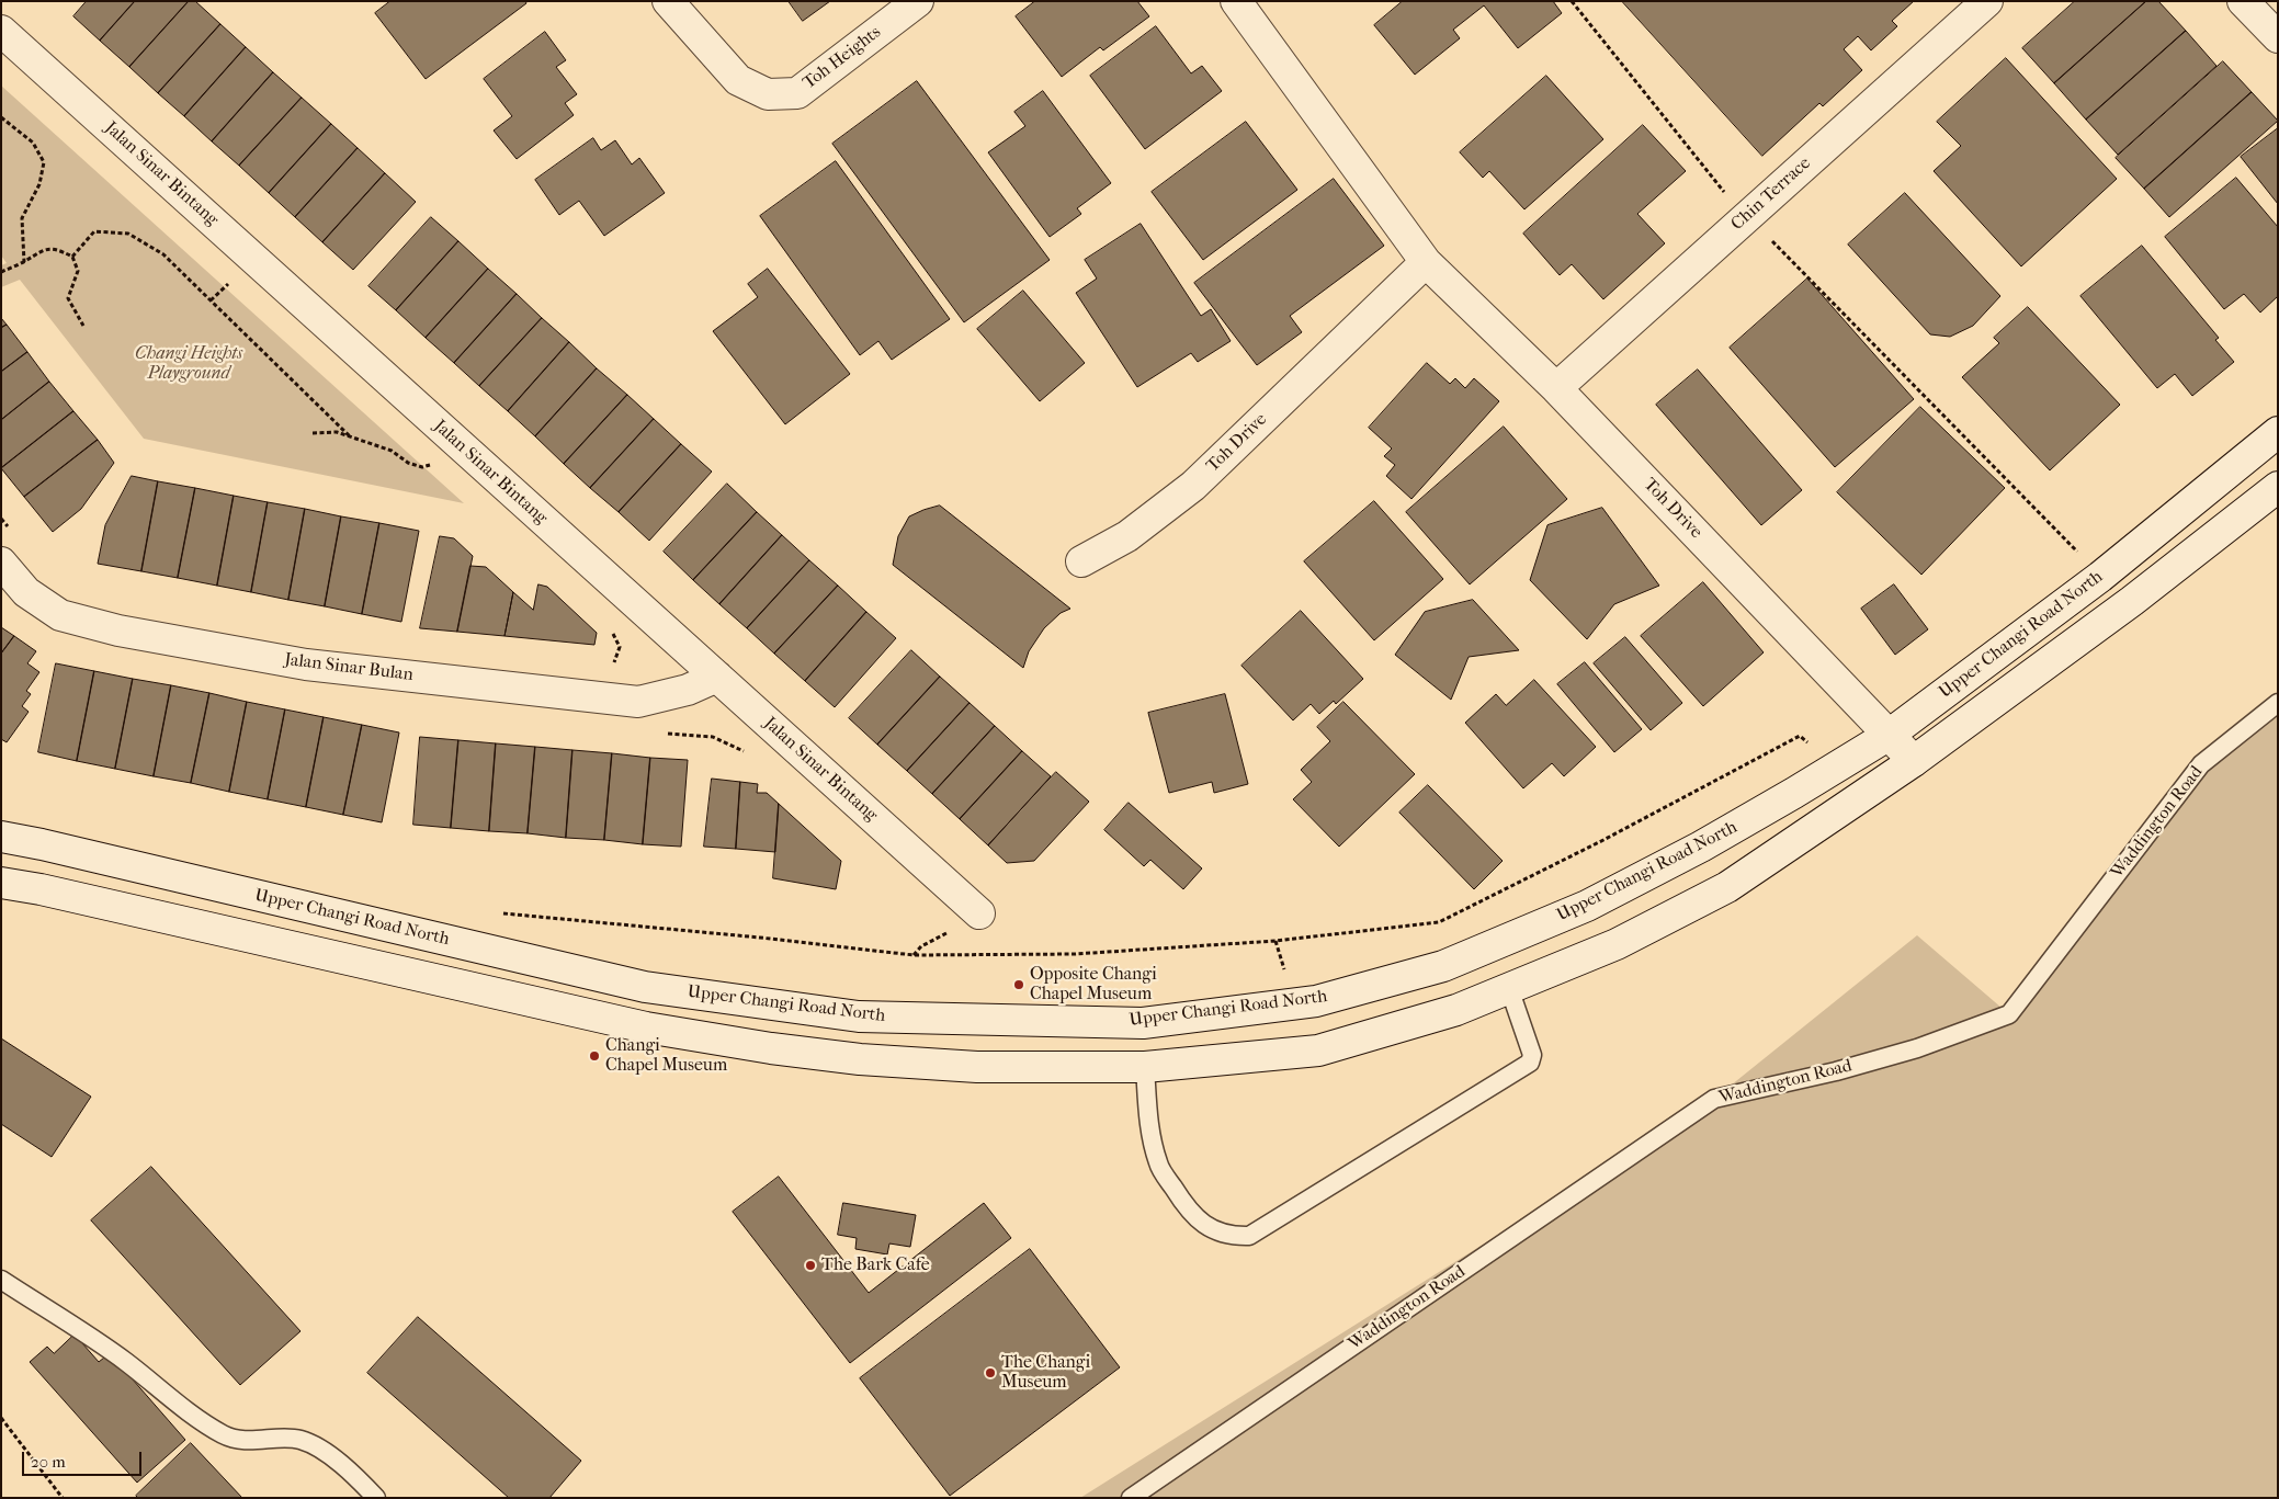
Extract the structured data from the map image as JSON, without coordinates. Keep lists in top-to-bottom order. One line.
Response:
{"streets":{"street":["Toh Heights","Jalan Sinar Bintang","Chin Terrace","Toh Drive","Upper Changi Road North","Jalan Sinar Bulan"],"lane":["Waddington Road"]},"crossings":[["Jalan Sinar Bintang","Jalan Sinar Bulan"],["Chin Terrace","Toh Drive"],["Toh Drive","Upper Changi Road North"]],"parks":["Changi Heights Playground"],"places":["Opposite Changi Chapel Museum","Changi Chapel Museum","The Bark Cafe","The Changi Museum"],"scale_bar":"20 m"}
